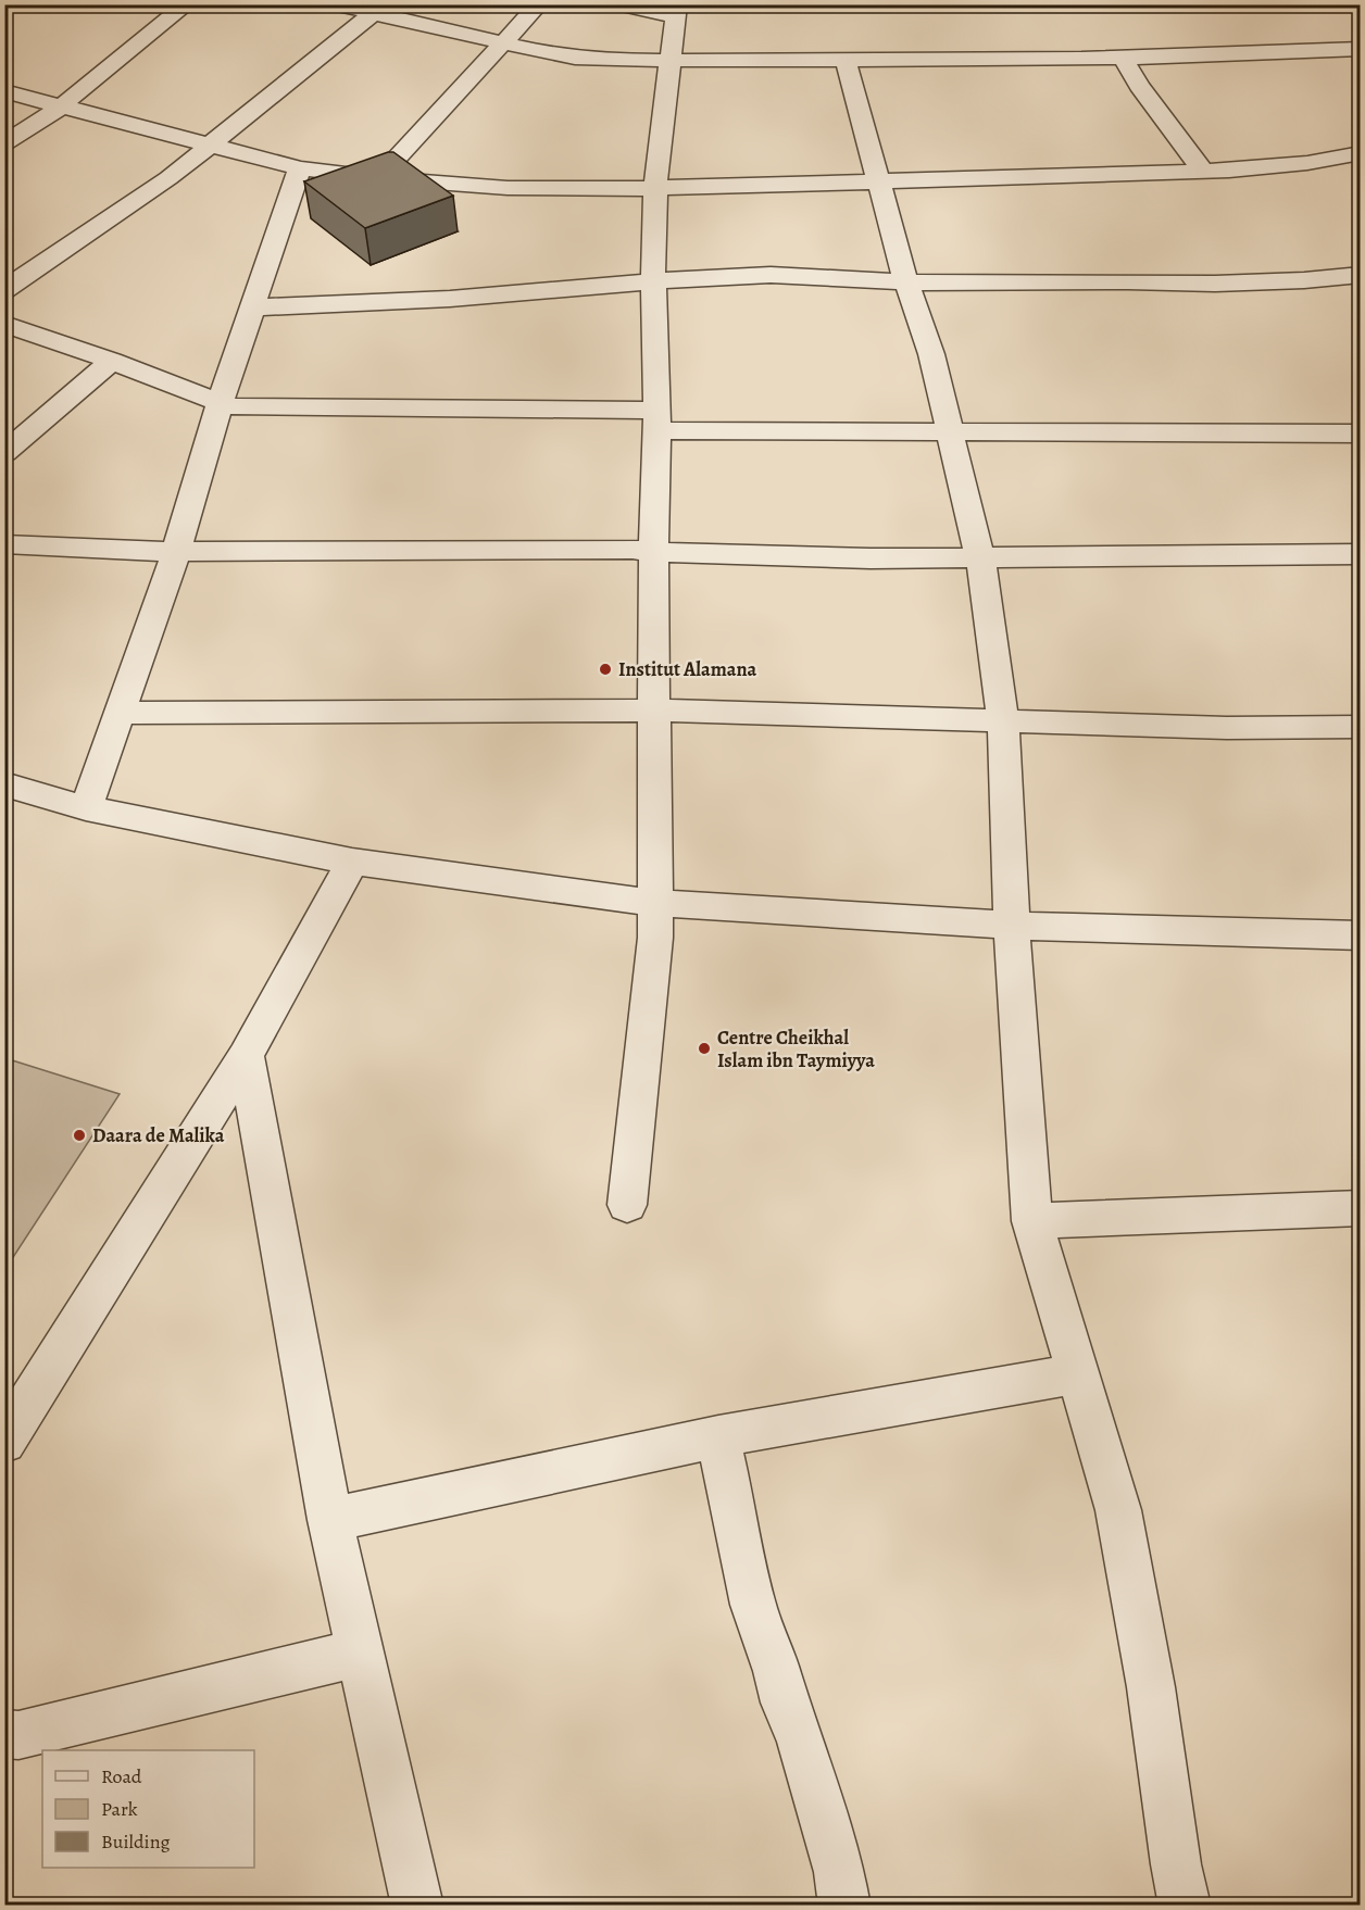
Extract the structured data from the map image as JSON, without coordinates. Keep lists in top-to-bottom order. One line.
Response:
{"places":["Institut Alamana","Centre Cheikhal Islam ibn Taymiyya","Daara de Malika"],"legend":["Road","Park","Building"]}
